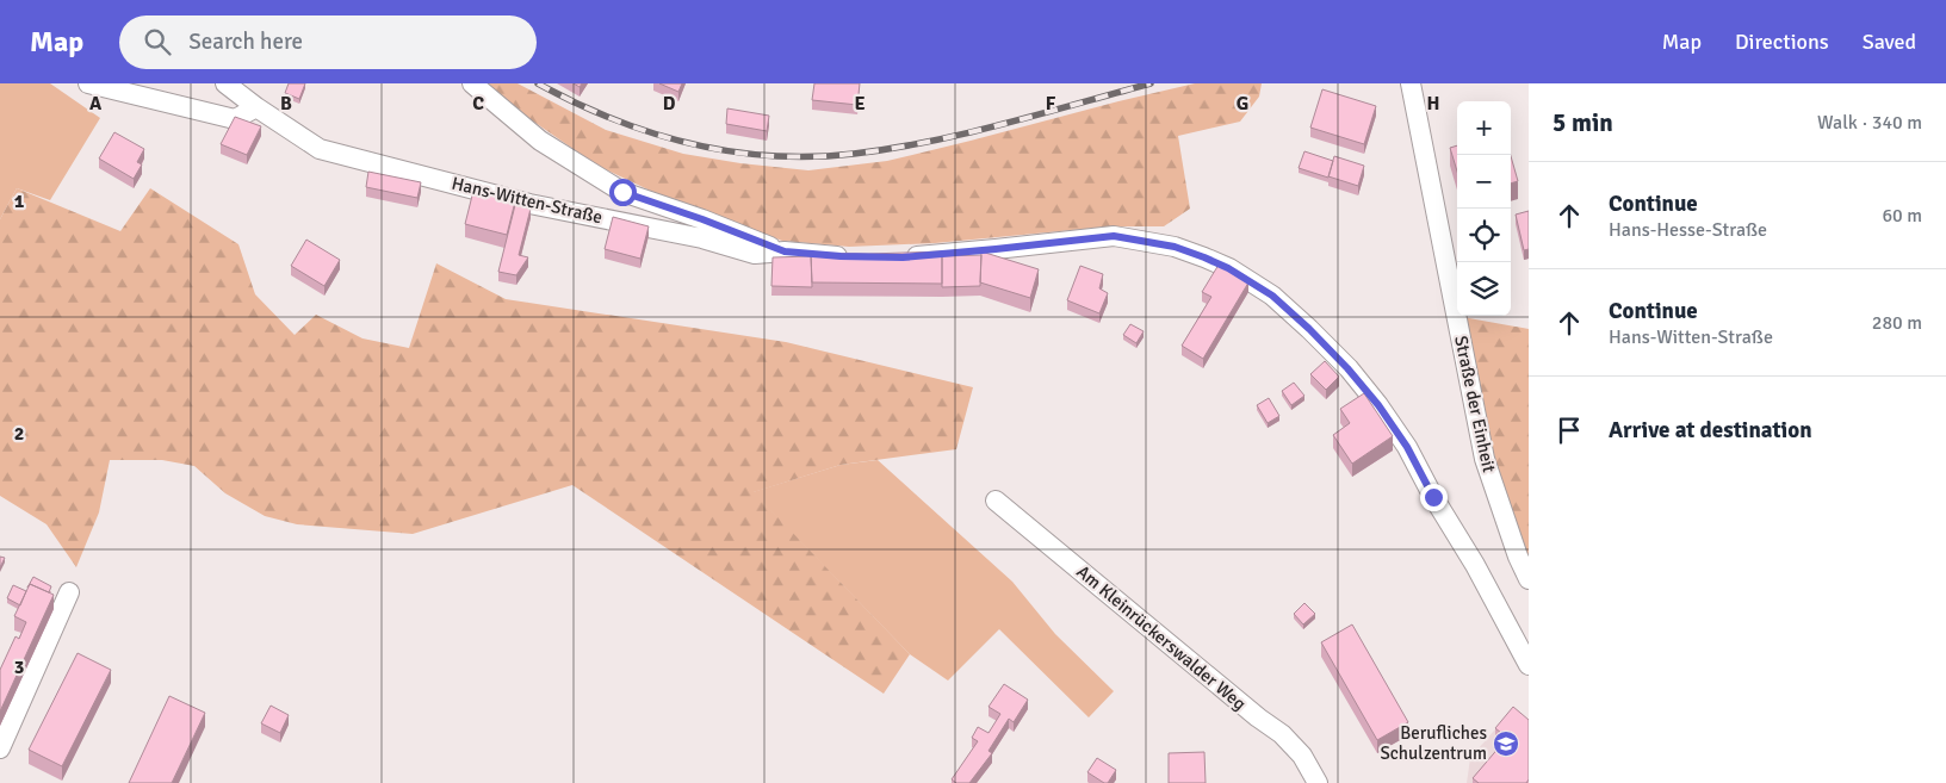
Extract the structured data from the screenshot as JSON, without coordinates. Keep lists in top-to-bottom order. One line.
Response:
{"streets":{"street":["Hans-Witten-Straße","Straße der Einheit","Am Kleinrückerswalder Weg"]},"places":{"school or university":["Berufliches Schulzentrum"]},"page":{"header":"Map","search":"Search here","nav":["Map","Directions","Saved"],"heading":["5 min","Walk · 340 m"],"map_buttons":["+","−"],"list":[["Continue","Hans-Hesse-Straße","60 m"],["Continue","Hans-Witten-Straße","280 m"],"Arrive at destination"]},"grid":{"columns":["A","B","C","D","E","F","G","H"],"rows":["1","2","3"]}}
